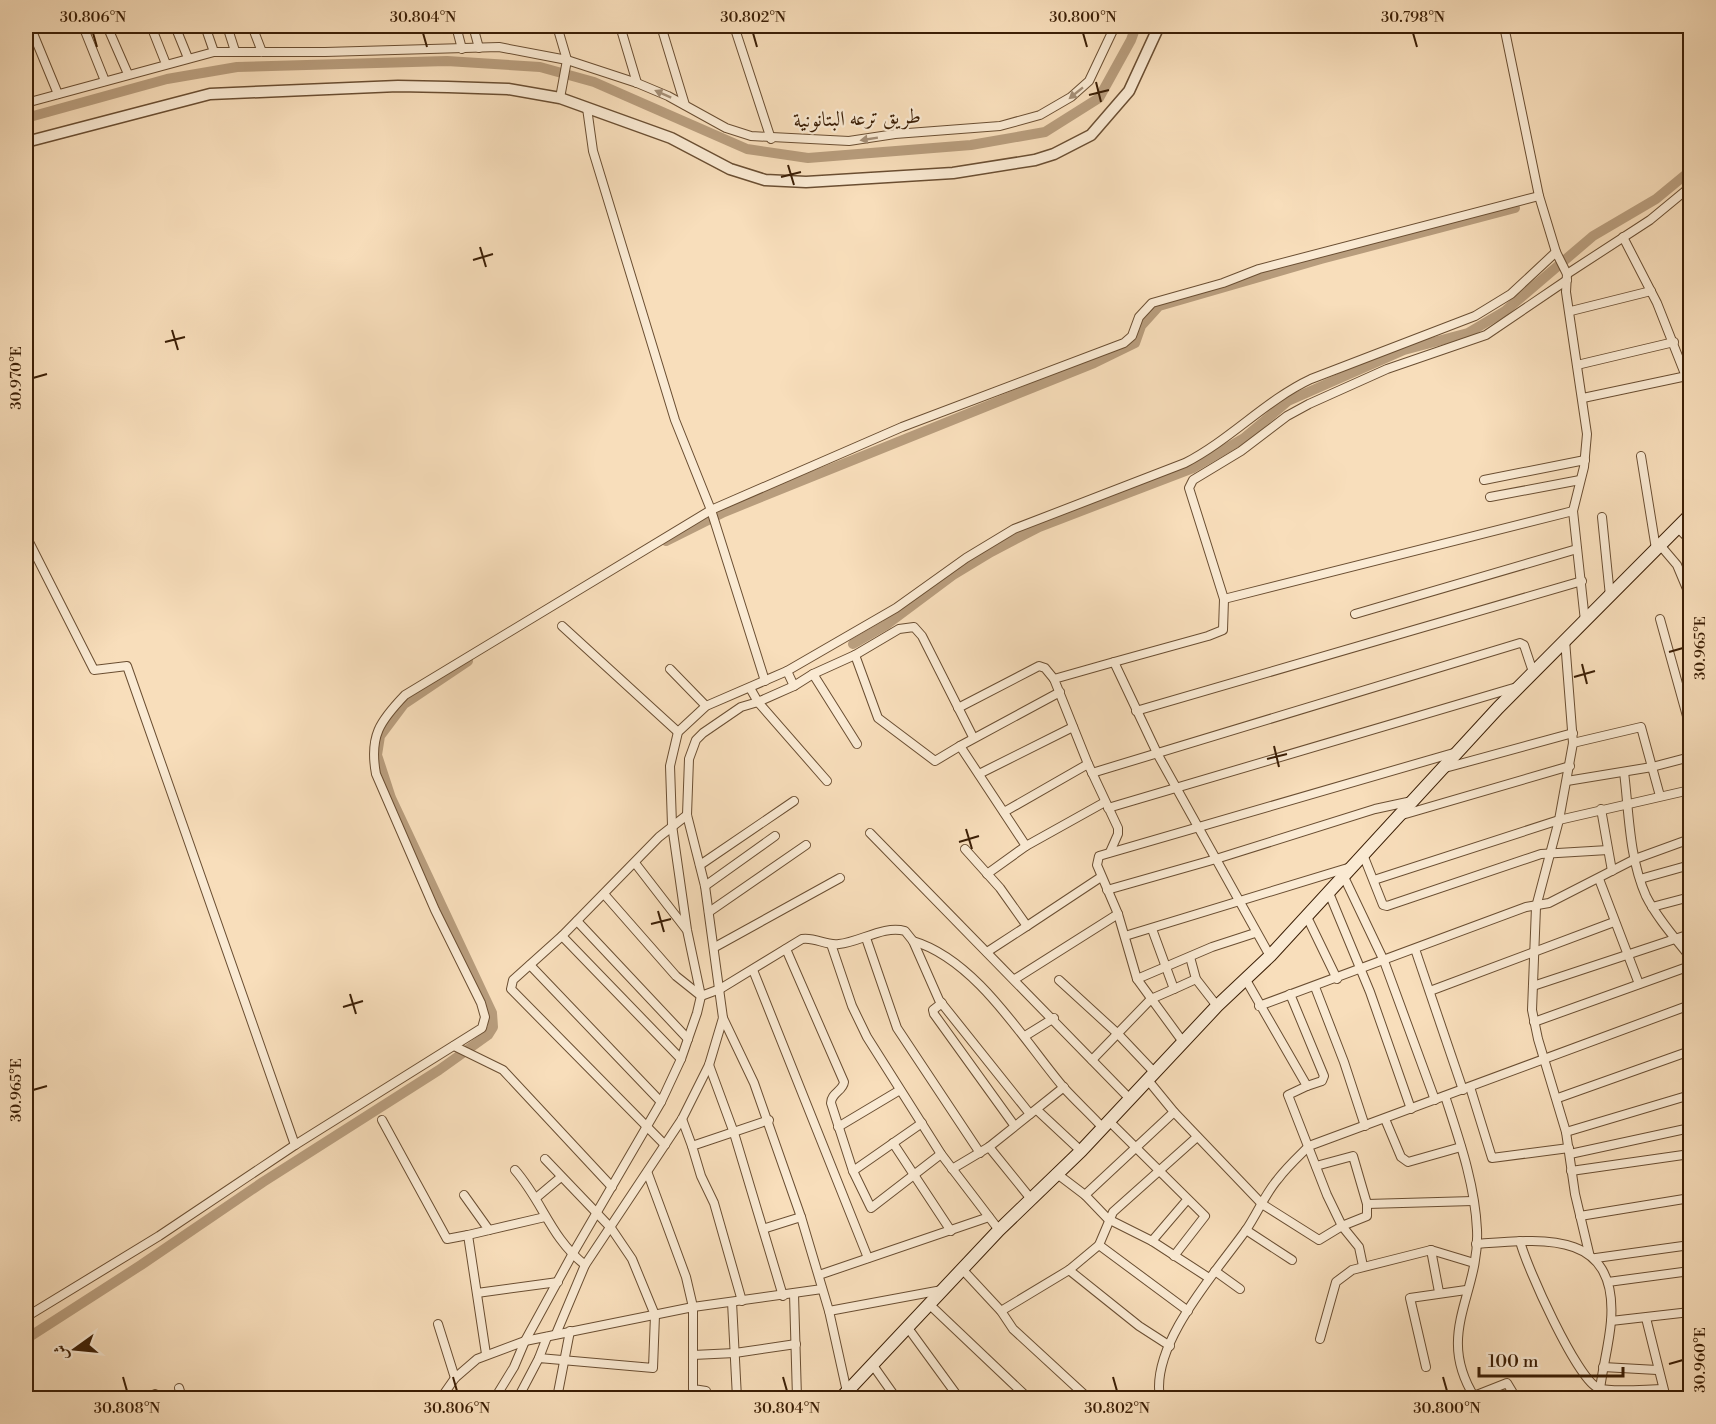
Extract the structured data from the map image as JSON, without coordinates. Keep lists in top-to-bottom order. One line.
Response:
{"streets":{"street":["طريق ترعه البتانونية"]},"scale_bar":"100 m","north":"left","coordinates":["30.806°N","30.804°N","30.802°N","30.800°N","30.798°N","30.970°E","30.965°E","30.960°E","30.808°N"]}
